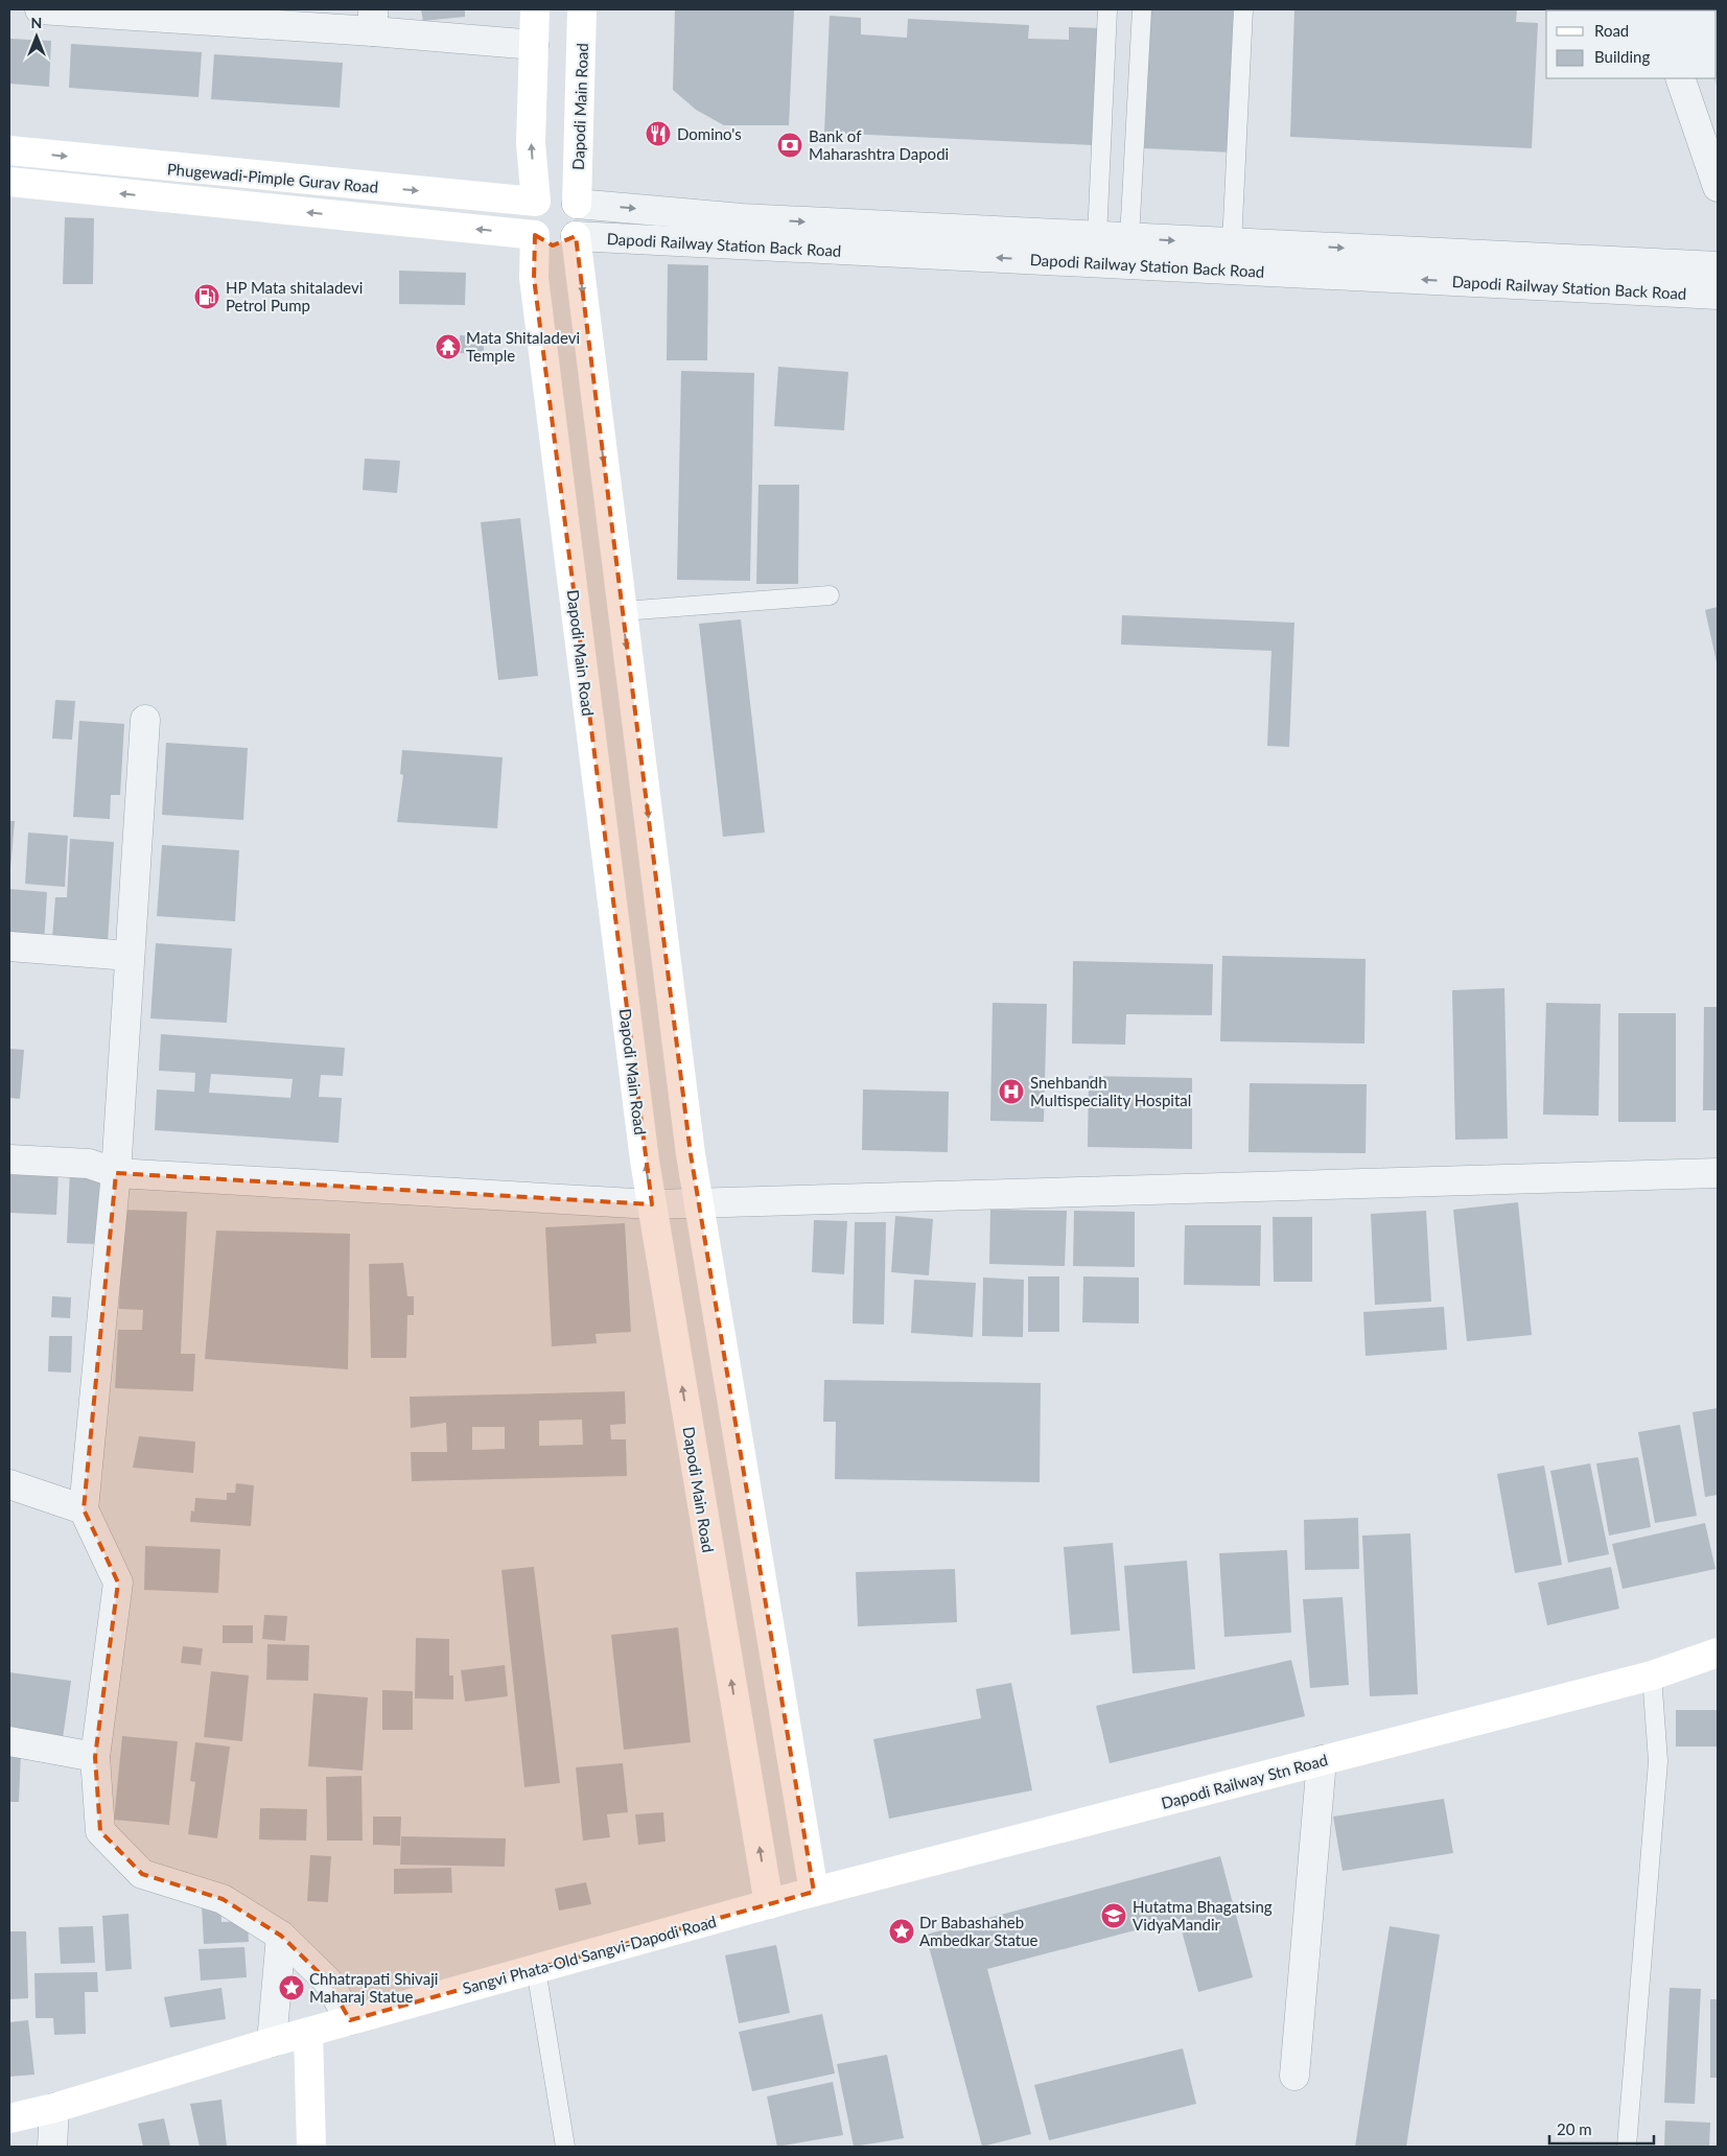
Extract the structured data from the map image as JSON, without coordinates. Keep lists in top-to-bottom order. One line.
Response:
{"streets":{"main road":["Dapodi Main Road","Phugewadi-Pimple Gurav Road","Dapodi Railway Stn Road","Sangvi Phata-Old Sangvi-Dapodi Road"],"street":["Dapodi Railway Station Back Road"]},"crossings":[["Dapodi Main Road","Phugewadi-Pimple Gurav Road"],["Dapodi Main Road","Dapodi Railway Station Back Road"],["Dapodi Main Road","Dapodi Railway Stn Road"],["Dapodi Main Road","Sangvi Phata-Old Sangvi-Dapodi Road"],["Phugewadi-Pimple Gurav Road","Dapodi Railway Station Back Road"],["Dapodi Railway Stn Road","Sangvi Phata-Old Sangvi-Dapodi Road"]],"places":{"restaurant":["Domino's"],"bank":["Bank of Maharashtra Dapodi"],"fuel station":["HP Mata shitaladevi Petrol Pump"],"temple":["Mata Shitaladevi Temple"],"hospital":["Snehbandh Multispeciality Hospital"],"school or university":["Hutatma Bhagatsing VidyaMandir"],"place":["Dr Babashaheb Ambedkar Statue","Chhatrapati Shivaji Maharaj Statue"]},"legend":["Road","Building"],"scale_bar":"20 m","north":"top"}
